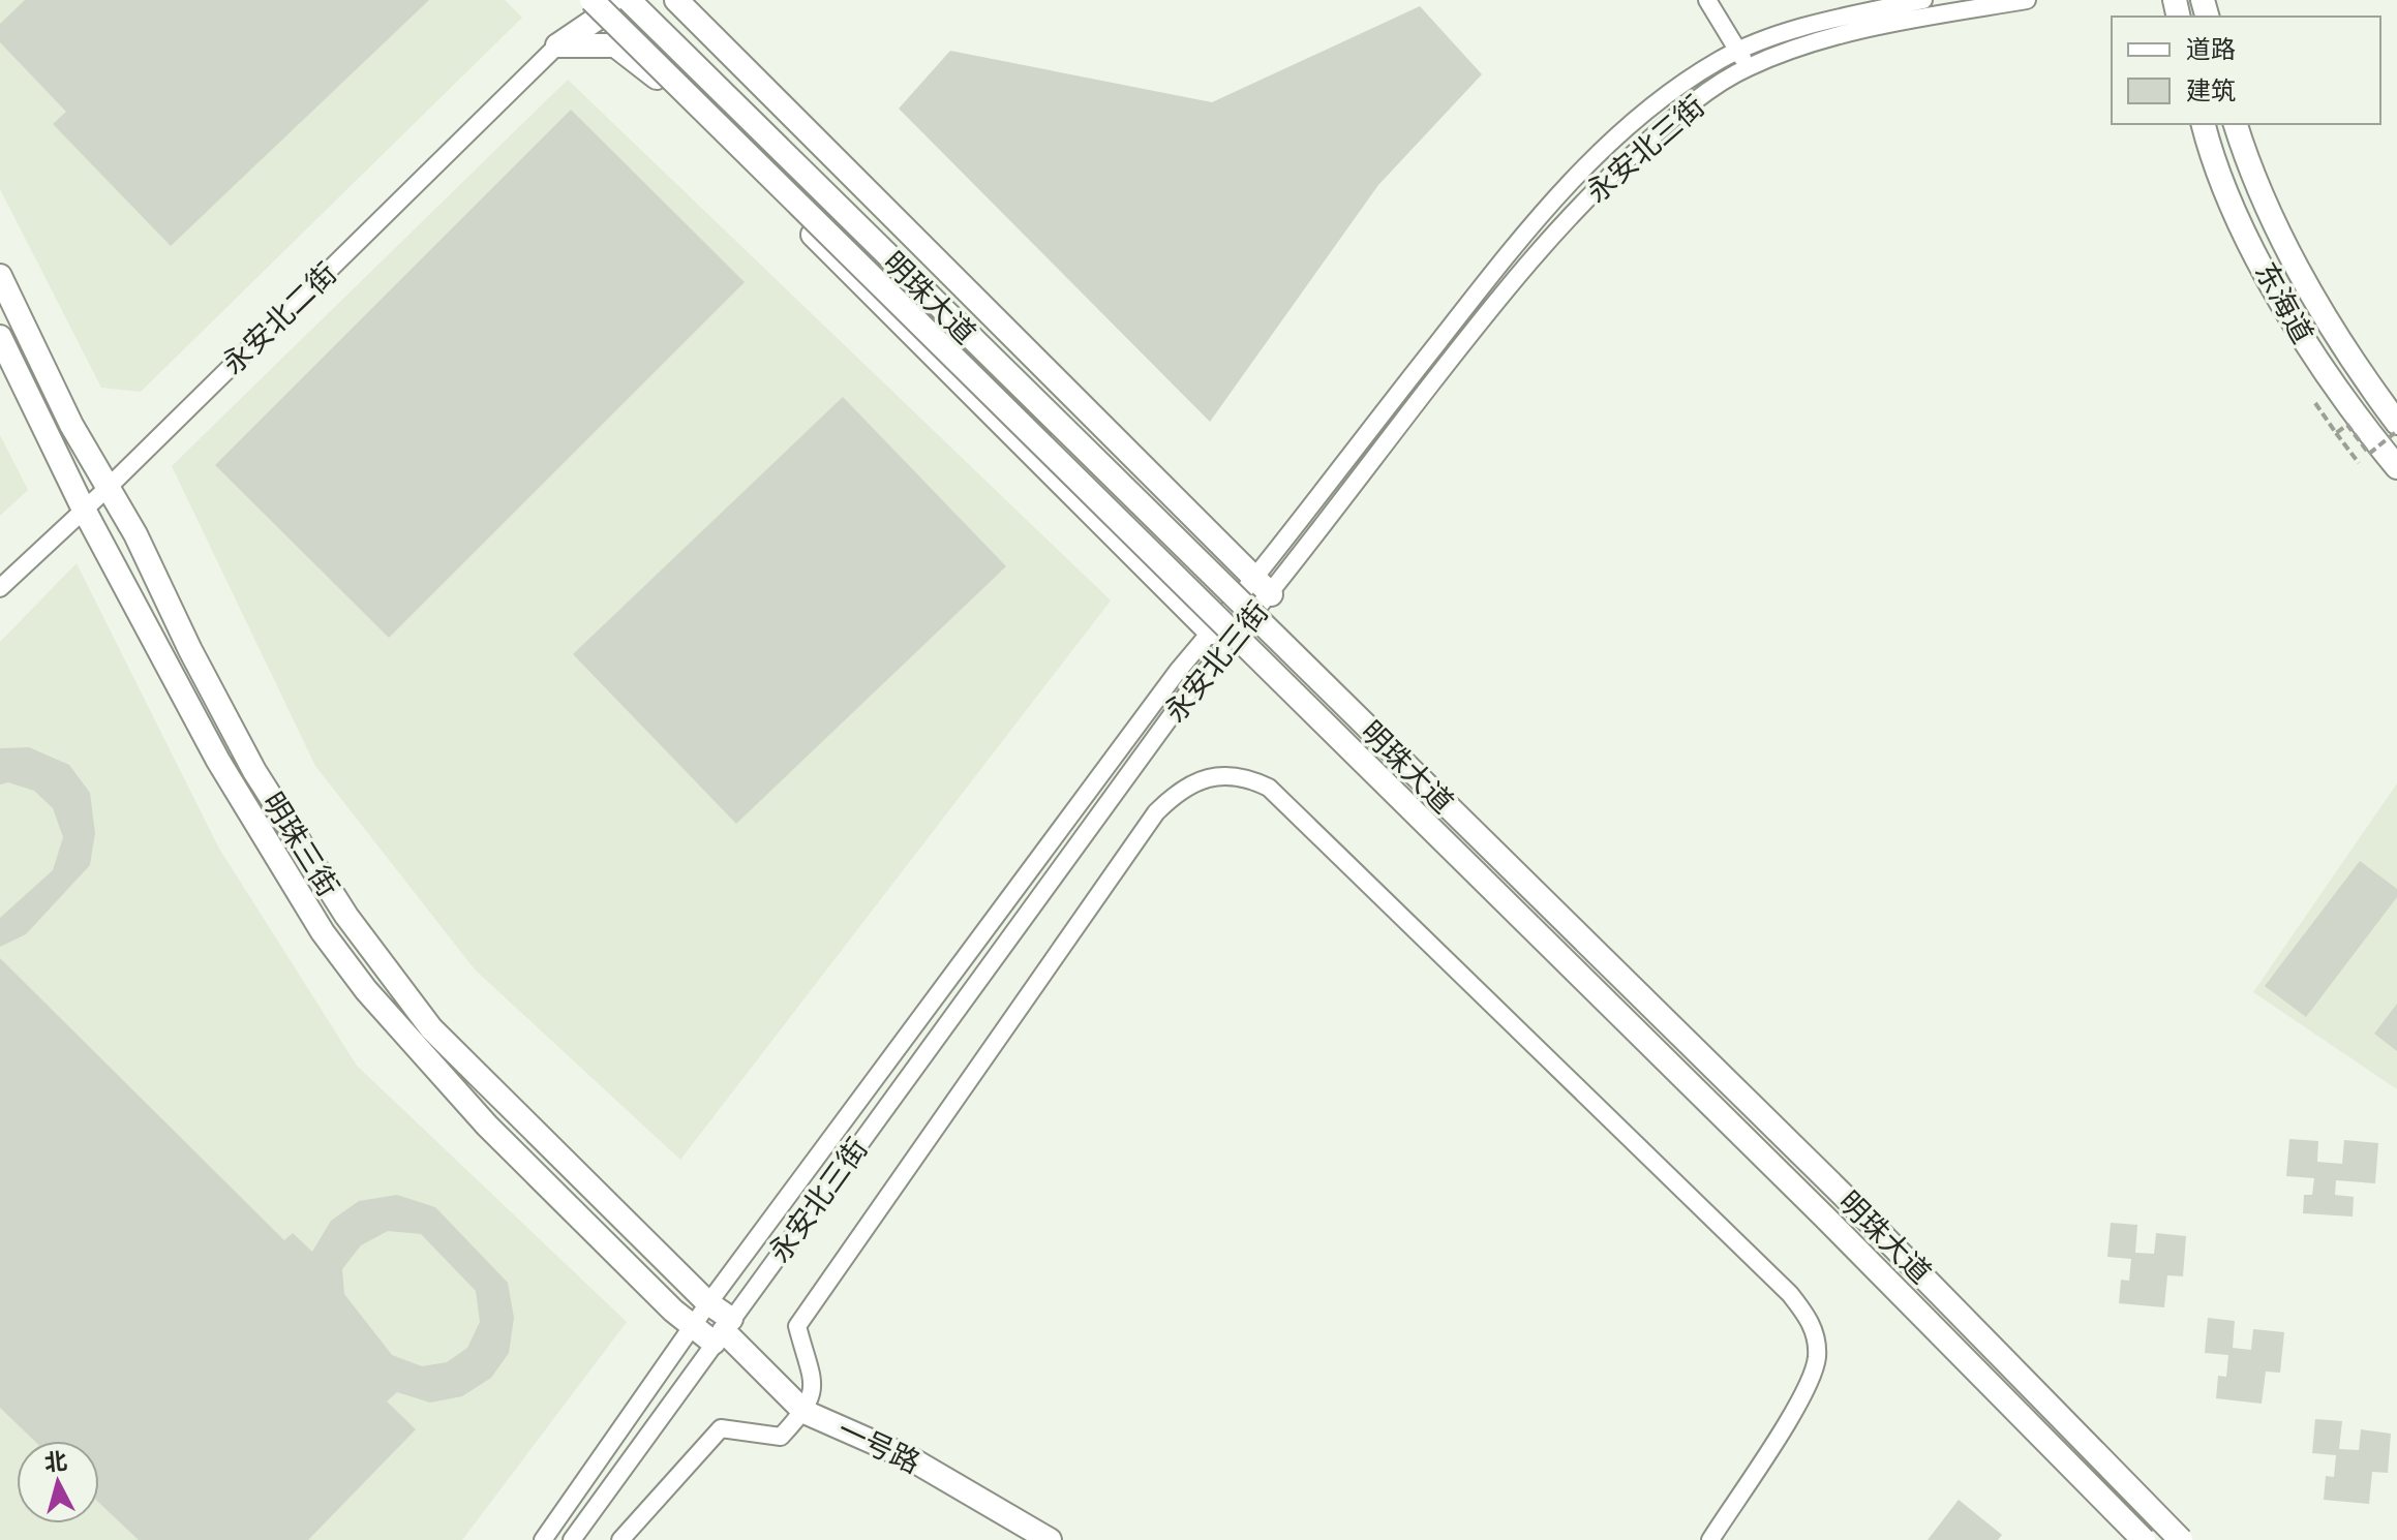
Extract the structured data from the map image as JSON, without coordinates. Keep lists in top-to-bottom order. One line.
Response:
{"streets":{"street":["永安北三街","明珠大道","东海道","永安北二街","明珠三街","一号路"]},"crossings":[["永安北三街","明珠大道"],["永安北三街","明珠三街"],["永安北三街","一号路"],["明珠大道","永安北二街"],["永安北二街","明珠三街"],["明珠三街","一号路"]],"legend":["道路","建筑"],"north":"top"}
